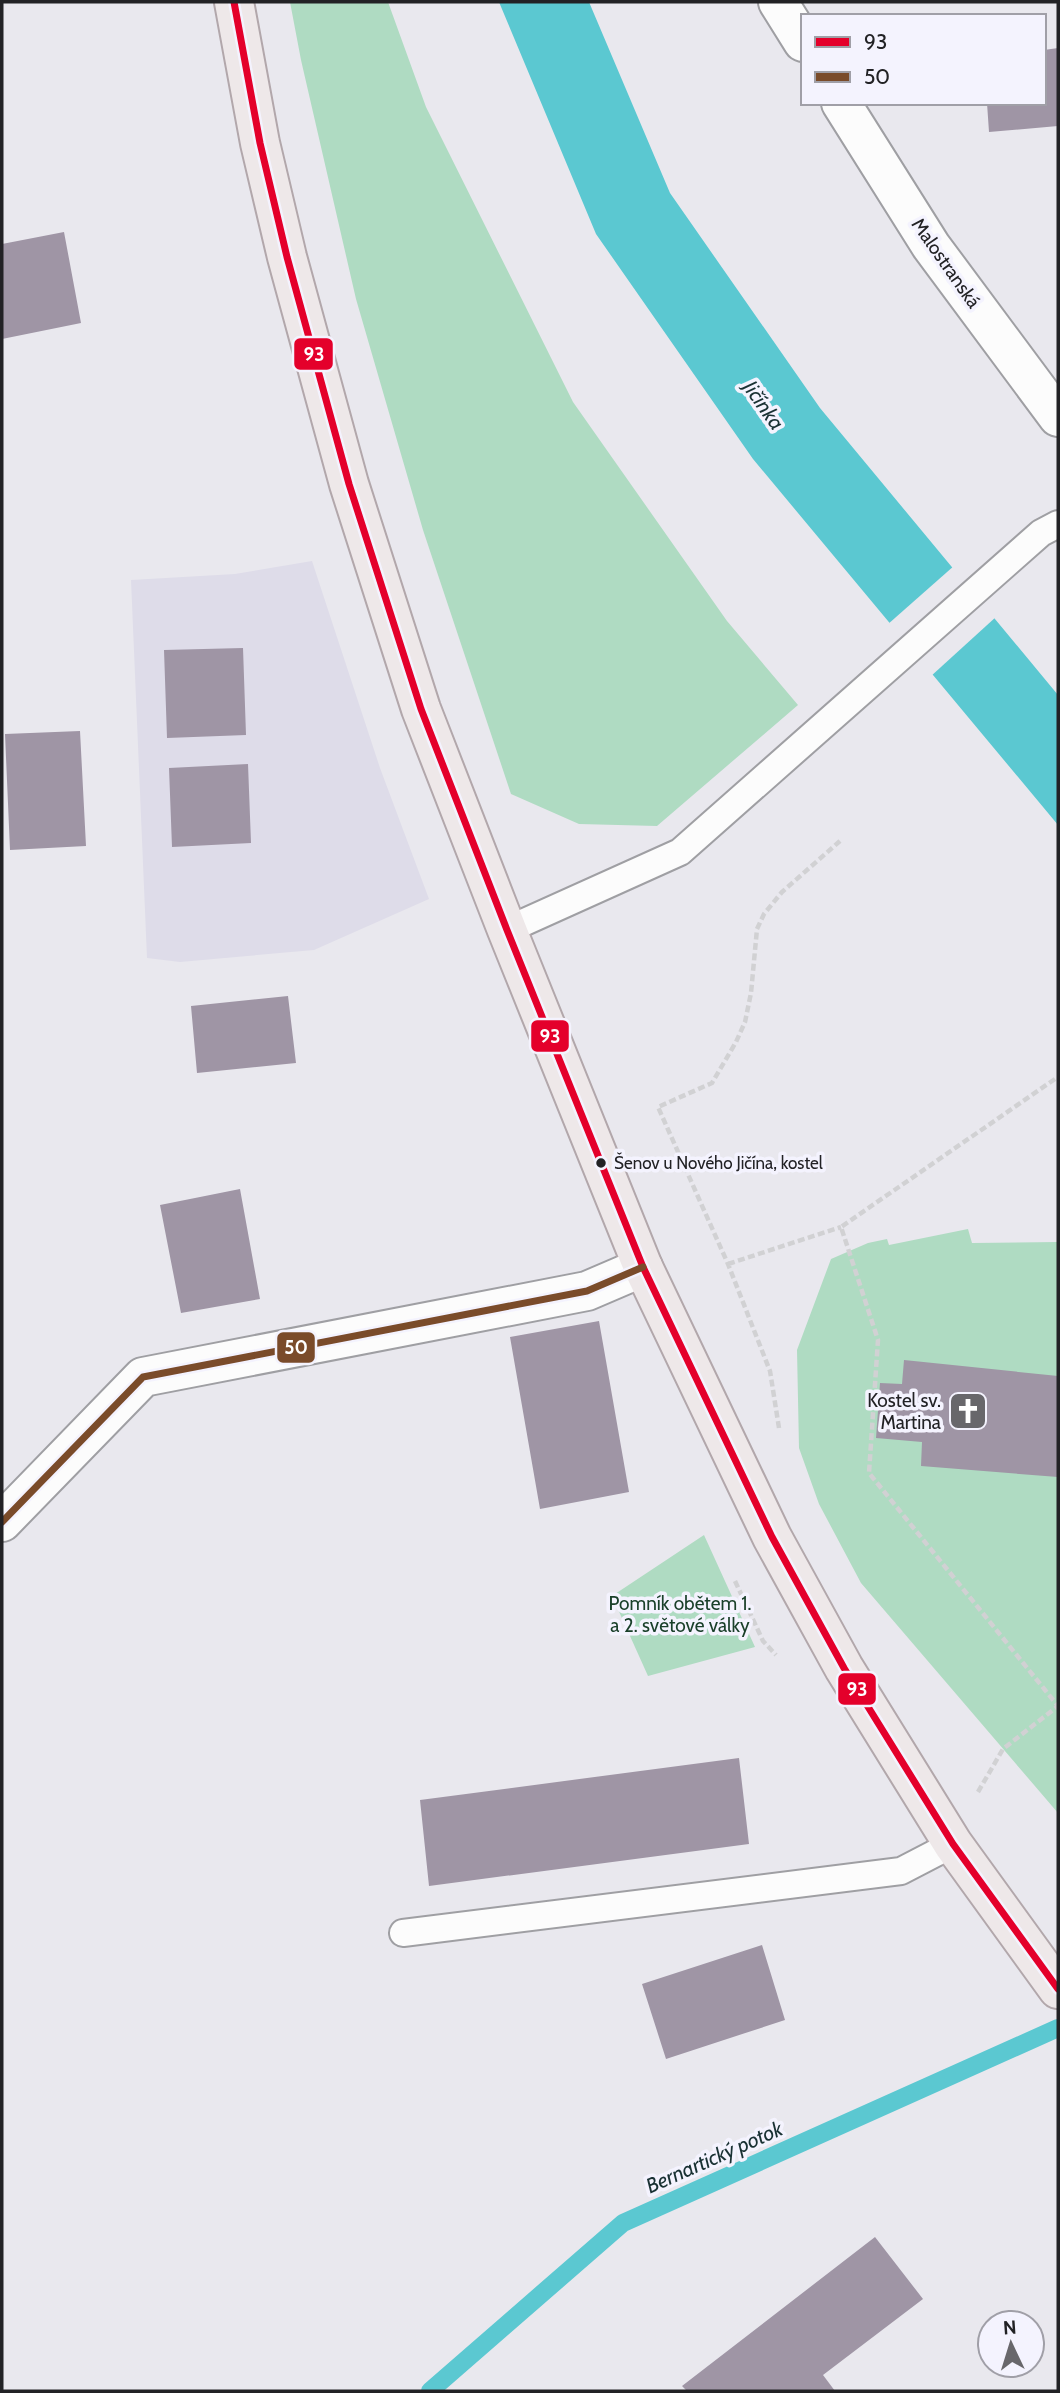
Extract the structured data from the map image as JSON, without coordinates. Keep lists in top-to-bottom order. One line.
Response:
{"streets":{"street":["Malostranská"]},"water":["Jičínka","Bernartický potok"],"parks":["Pomník obětem 1. a 2. světové války"],"places":{"other":["Šenov u Nového Jičína, kostel"],"church":["Kostel sv. Martina"]},"lines":["transit line 93","transit line 50"],"legend":["93","50"],"north":"top"}
